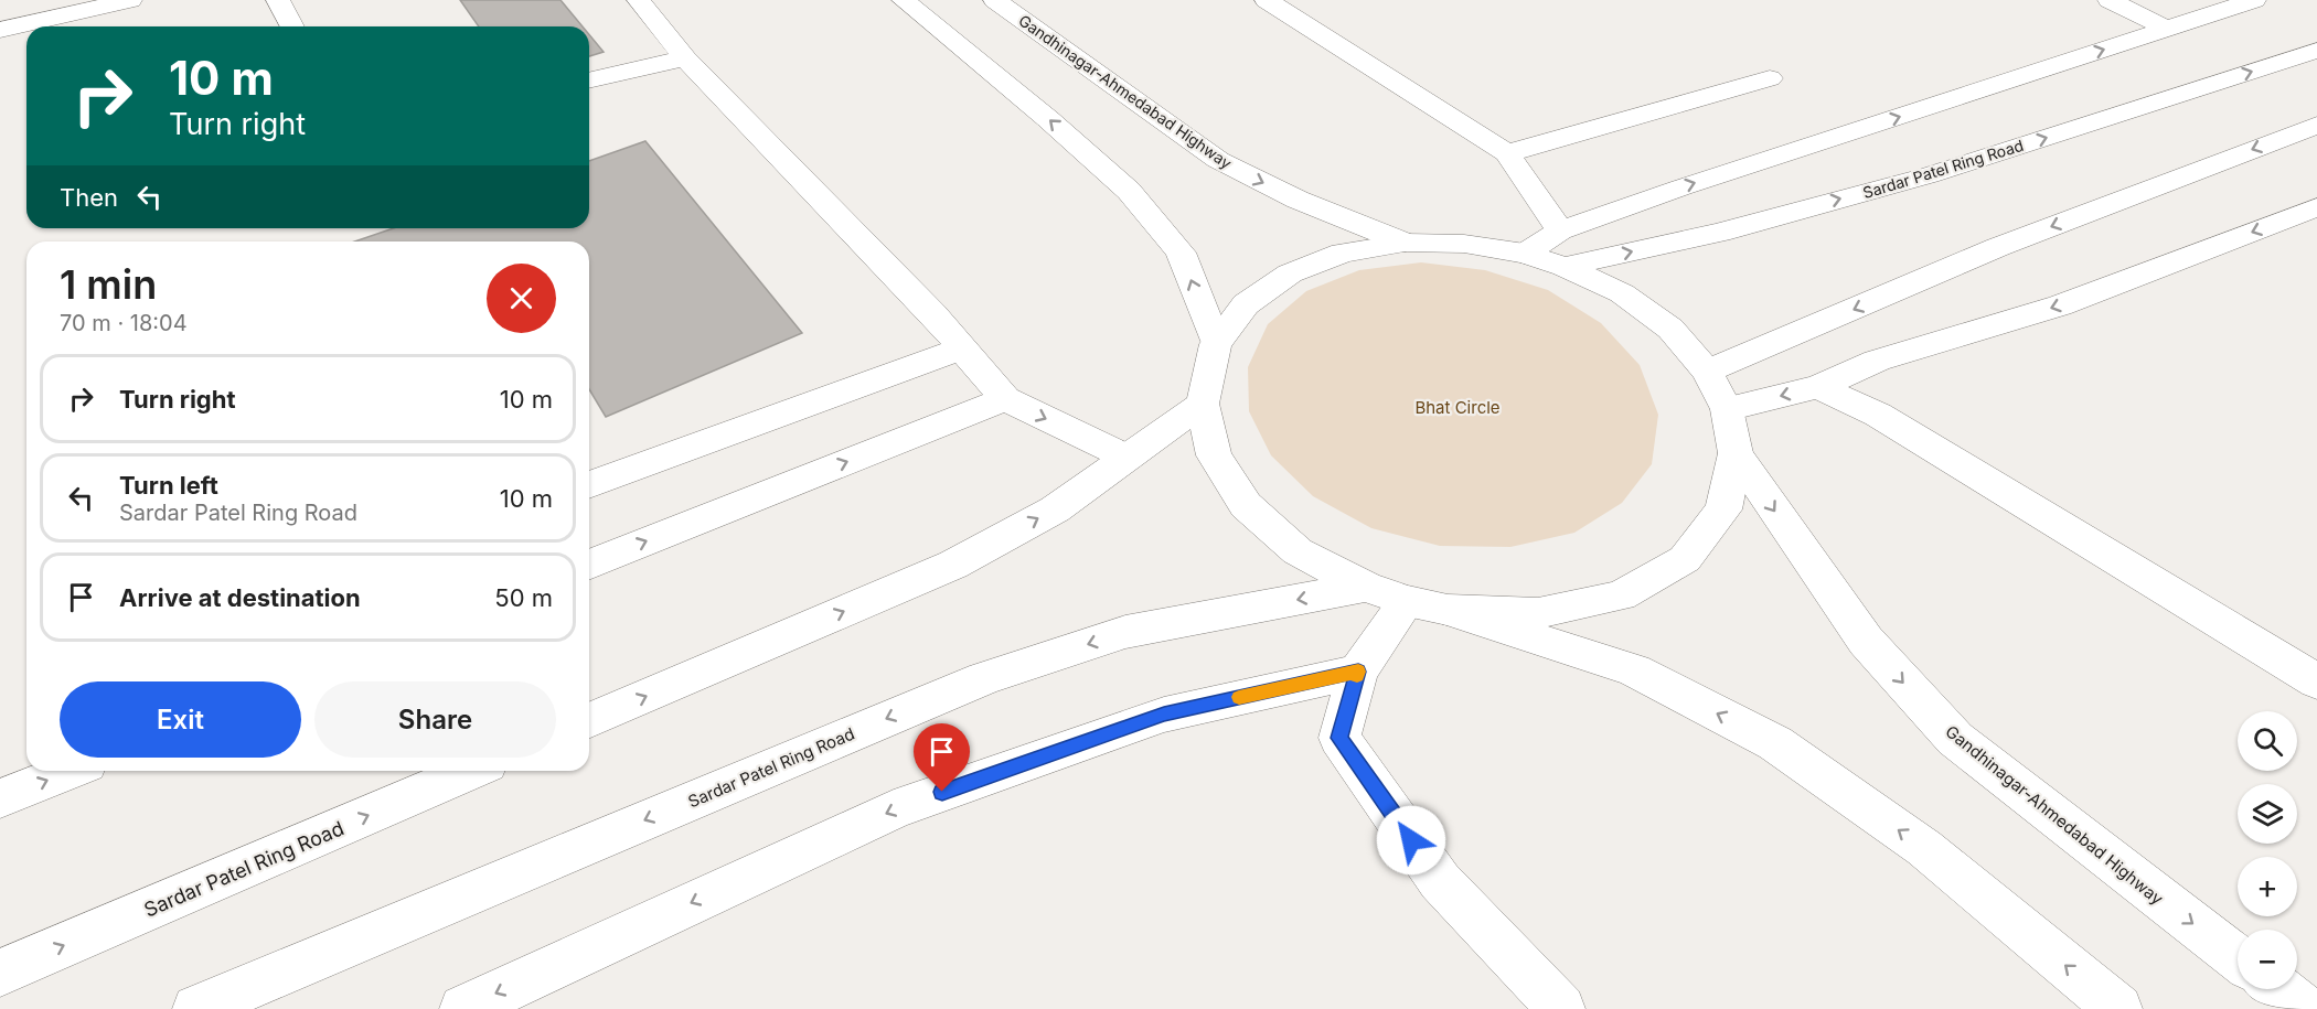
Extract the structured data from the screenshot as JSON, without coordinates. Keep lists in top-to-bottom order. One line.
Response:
{"streets":{"main road":["Gandhinagar-Ahmedabad Highway","Sardar Patel Ring Road"]},"parks":["Bhat Circle"],"page":{"turn":["10 m","Turn right"],"then":"Then","heading":["1 min","70 m · 18:04"],"list":[{"name":"Turn right","value":"10 m"},{"name":"Turn left","note":"Sardar Patel Ring Road","value":"10 m"},{"name":"Arrive at destination","value":"50 m"}],"buttons":["Exit","Share"],"map_buttons":["+","−"]}}
